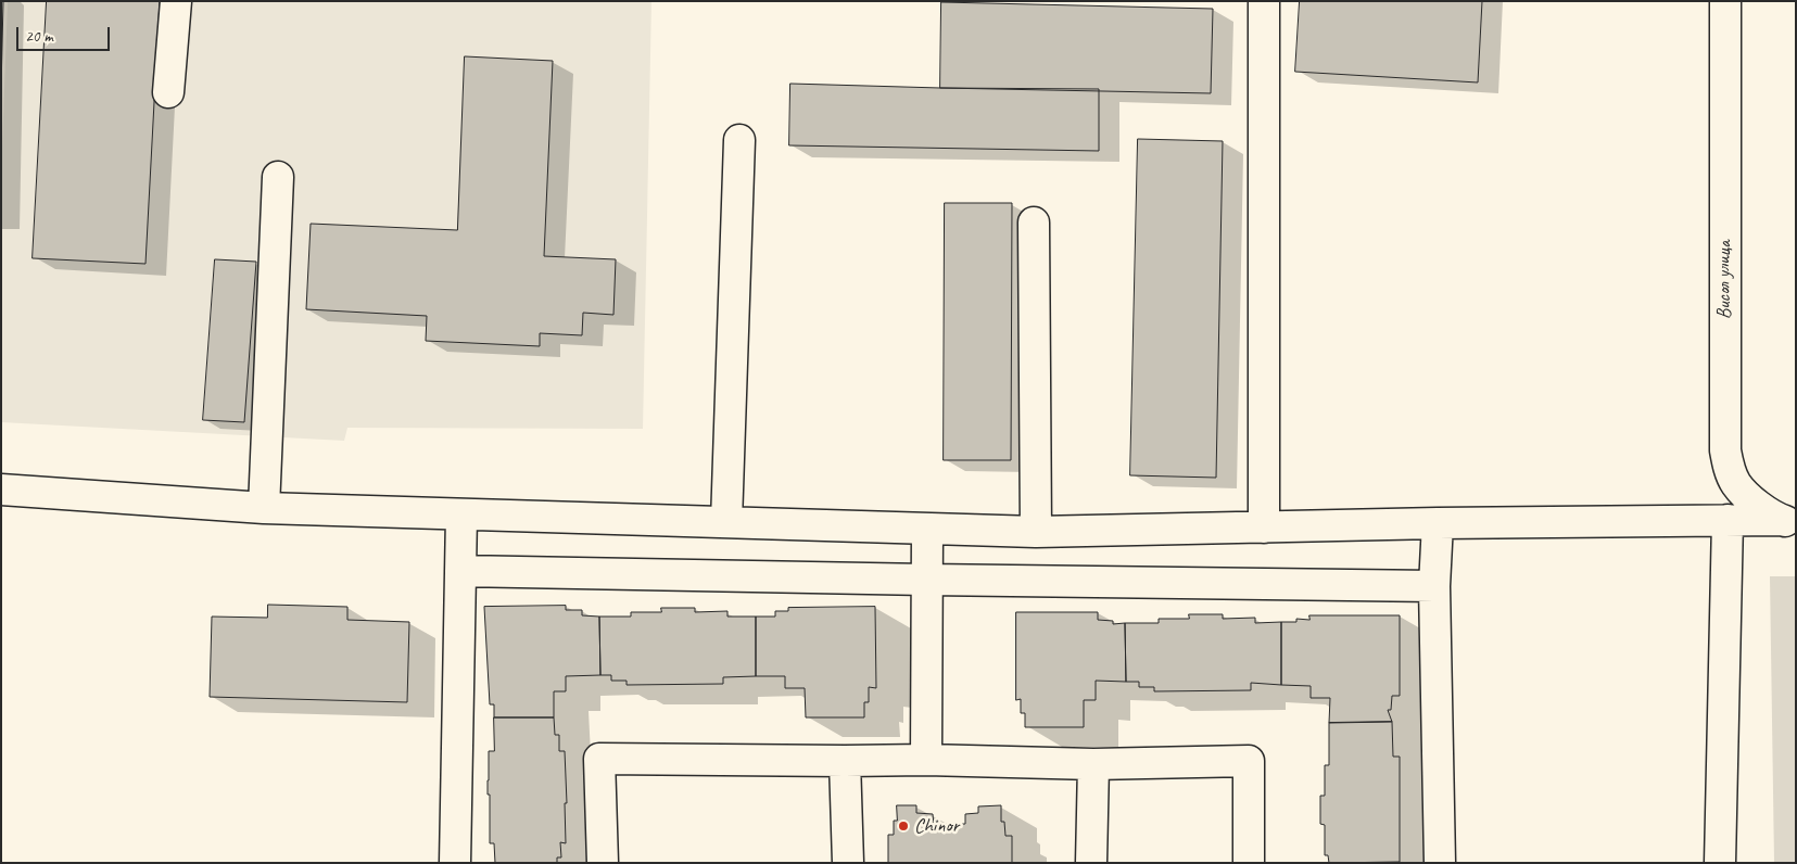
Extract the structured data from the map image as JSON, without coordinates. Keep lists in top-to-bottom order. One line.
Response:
{"streets":{"street":["Висол улица"]},"places":["Chinor"],"scale_bar":"20 m"}
